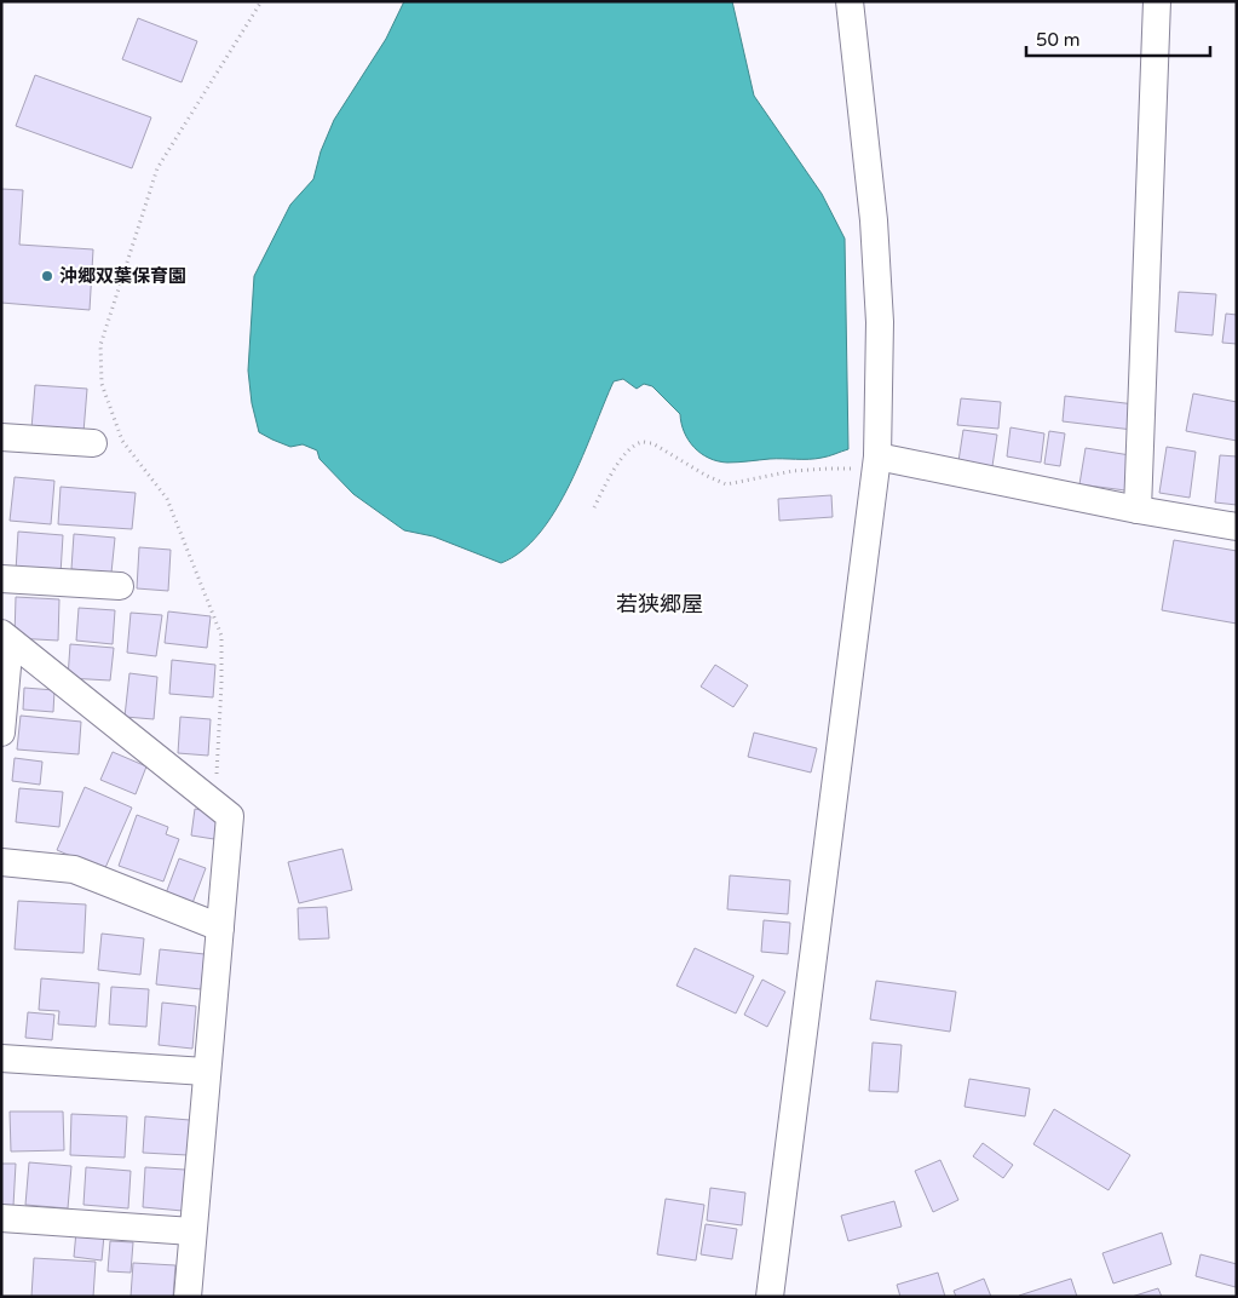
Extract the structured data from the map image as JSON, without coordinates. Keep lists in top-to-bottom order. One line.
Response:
{"districts":["若狭郷屋"],"places":["沖郷双葉保育園"],"scale_bar":"50 m"}
